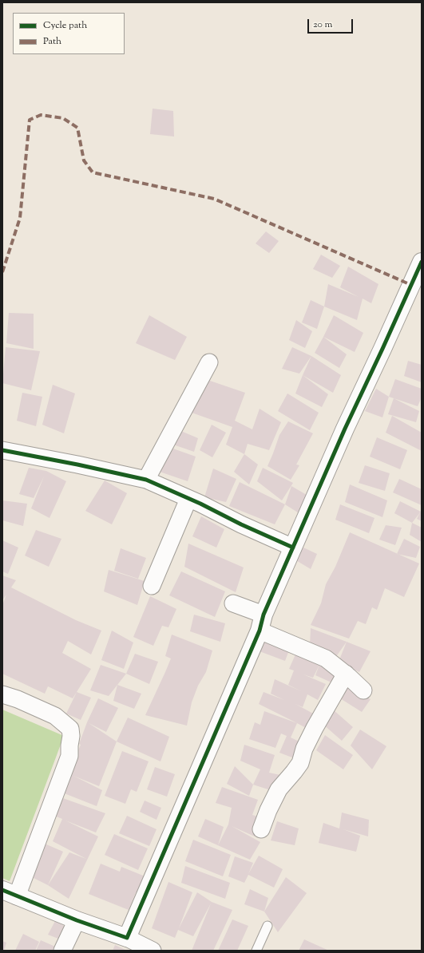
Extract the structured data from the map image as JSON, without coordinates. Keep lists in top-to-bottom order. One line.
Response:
{"legend":["Cycle path","Path"],"scale_bar":"20 m"}
